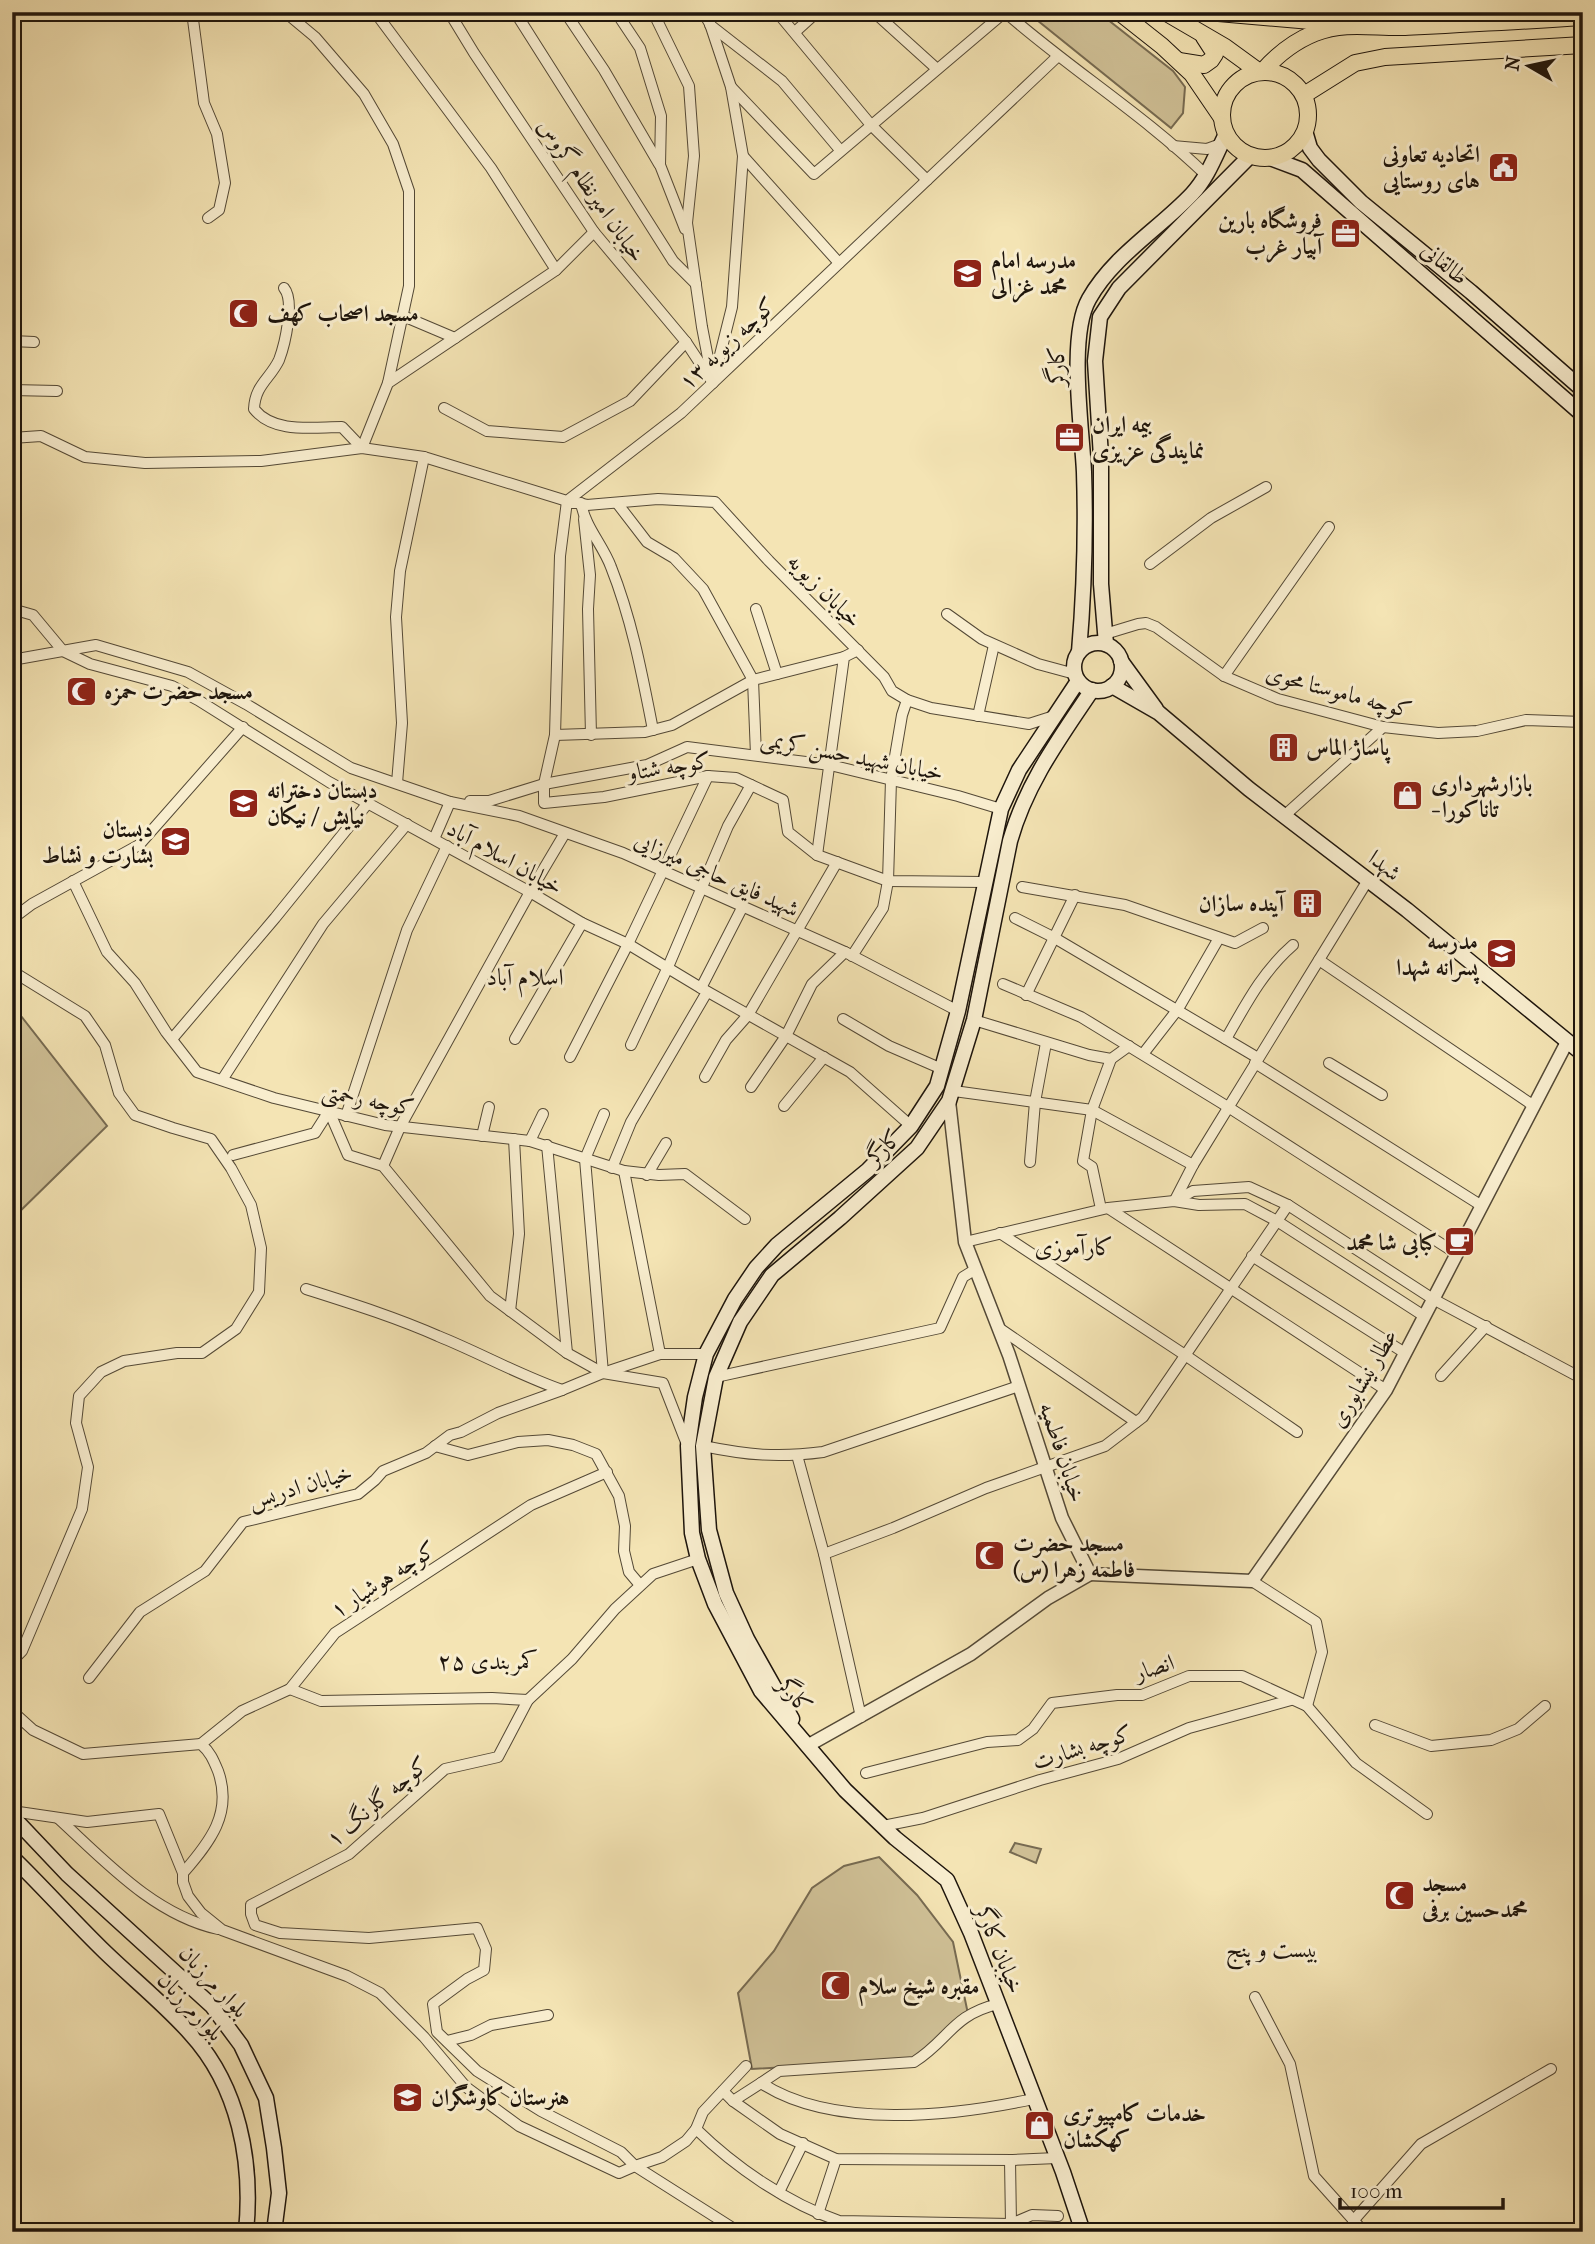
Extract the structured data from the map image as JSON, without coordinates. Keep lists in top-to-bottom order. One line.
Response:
{"streets":{"main road":["طالقانی","کارگر","شهدا","خیابان کارگر","بلوار مرزبان","بلوارمرزبان"],"street":["خیابان امیرنظام گروس","کوچه زیویه ۱۳","خیابان زیویه","کوچه ماموستا محوی","خیابان شهید حسن کریمی","کوچه شتاو","خیابان اسلام آباد","شهید فایق حاجی میرزایی","کوچه رحمتی","عطار نیشابوری","خیابان فاطمیه","خیابان ادریس","کوچه هوشیار ۱","انصار","کوچه بشارت","کوچه گلرنگ ۱"]},"crossings":[["خیابان امیرنظام گروس","کوچه زیویه ۱۳"],["طالقانی","کارگر"],["کوچه زیویه ۱۳","خیابان زیویه"],["کارگر","خیابان زیویه"],["کارگر","کوچه ماموستا محوی"],["کارگر","خیابان شهید حسن کریمی"],["کارگر","کوچه شتاو"],["کارگر","خیابان اسلام آباد"],["کارگر","شهید فایق حاجی میرزایی"],["کارگر","خیابان فاطمیه"],["کارگر","خیابان ادریس"],["کارگر","کوچه گلرنگ ۱"],["کارگر","خیابان کارگر"],["خیابان شهید حسن کریمی","کوچه شتاو"],["خیابان شهید حسن کریمی","خیابان اسلام آباد"],["خیابان شهید حسن کریمی","شهید فایق حاجی میرزایی"],["خیابان اسلام آباد","شهید فایق حاجی میرزایی"],["شهدا","عطار نیشابوری"],["انصار","کوچه بشارت"],["کوچه بشارت","خیابان کارگر"]],"districts":["اسلام آباد","کارآموزی","کمربندی ۲۵","بیست و پنج"],"places":{"public building":["اتحادیه تعاونی های روستایی"],"office":["فروشگاه بارین آبیار غرب","بیمه ایران نمایندگی عزیزی"],"school or university":["مدرسه امام محمد غزالی","دبستان دخترانه نیایش / نیکان","دبستان بشارت و نشاط","مدرسه پسرانه شهدا","هنرستان کاوشگران"],"mosque":["مسجد اصحاب کهف","مسجد حضرت حمزه","مسجد حضرت فاطمه زهرا (س)","مسجد محمدحسین برفی","مقبره شیخ سلام"],"building":["پاساژ الماس","آینده سازان"],"shop":["بازارشهرداری - تاناکورا","خدمات کامپیوتری کهکشان"],"cafe":["کبابی شا محمد"]},"scale_bar":"100 m","north":"left"}
